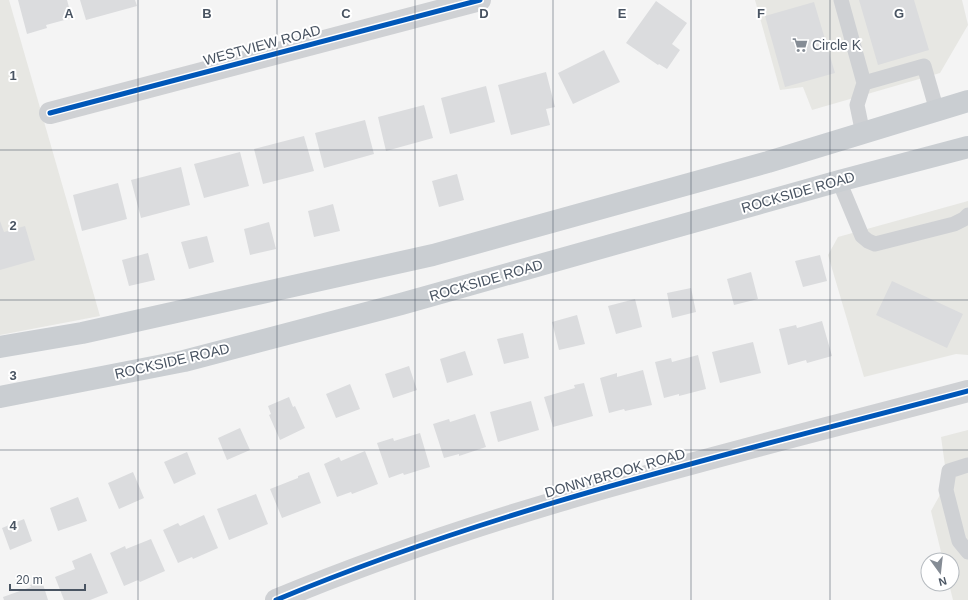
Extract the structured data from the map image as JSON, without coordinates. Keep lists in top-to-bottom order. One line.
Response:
{"streets":{"main road":["ROCKSIDE ROAD"],"street":["WESTVIEW ROAD","DONNYBROOK ROAD"]},"places":{"supermarket":["Circle K"]},"scale_bar":"20 m","north":"bottom","grid":{"columns":["A","B","C","D","E","F","G"],"rows":["1","2","3","4"]}}
